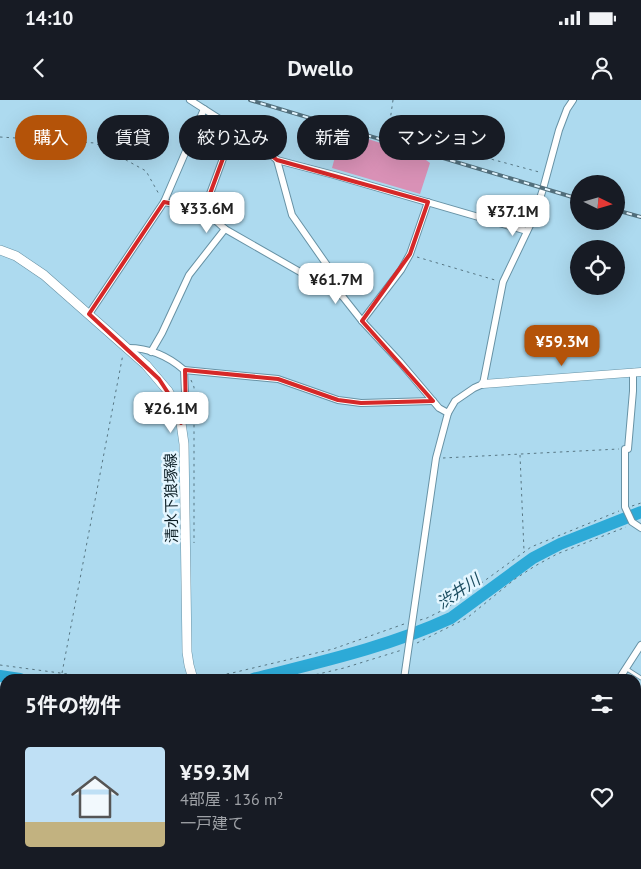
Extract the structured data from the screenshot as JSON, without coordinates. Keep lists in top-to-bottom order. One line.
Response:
{"streets":{"main road":["清水下狼塚線"]},"water":["渋井川"],"north":"right","page":{"status":"14:10","header":"Dwello","chip":["購入","賃貸","絞り込み","新着","マンション"],"price":["¥33.6M","¥37.1M","¥61.7M","¥59.3M","¥26.1M"],"heading":"5件の物件","list":[{"name":"¥59.3M","note":"4部屋 · 136 m² · 一戸建て"}]}}
